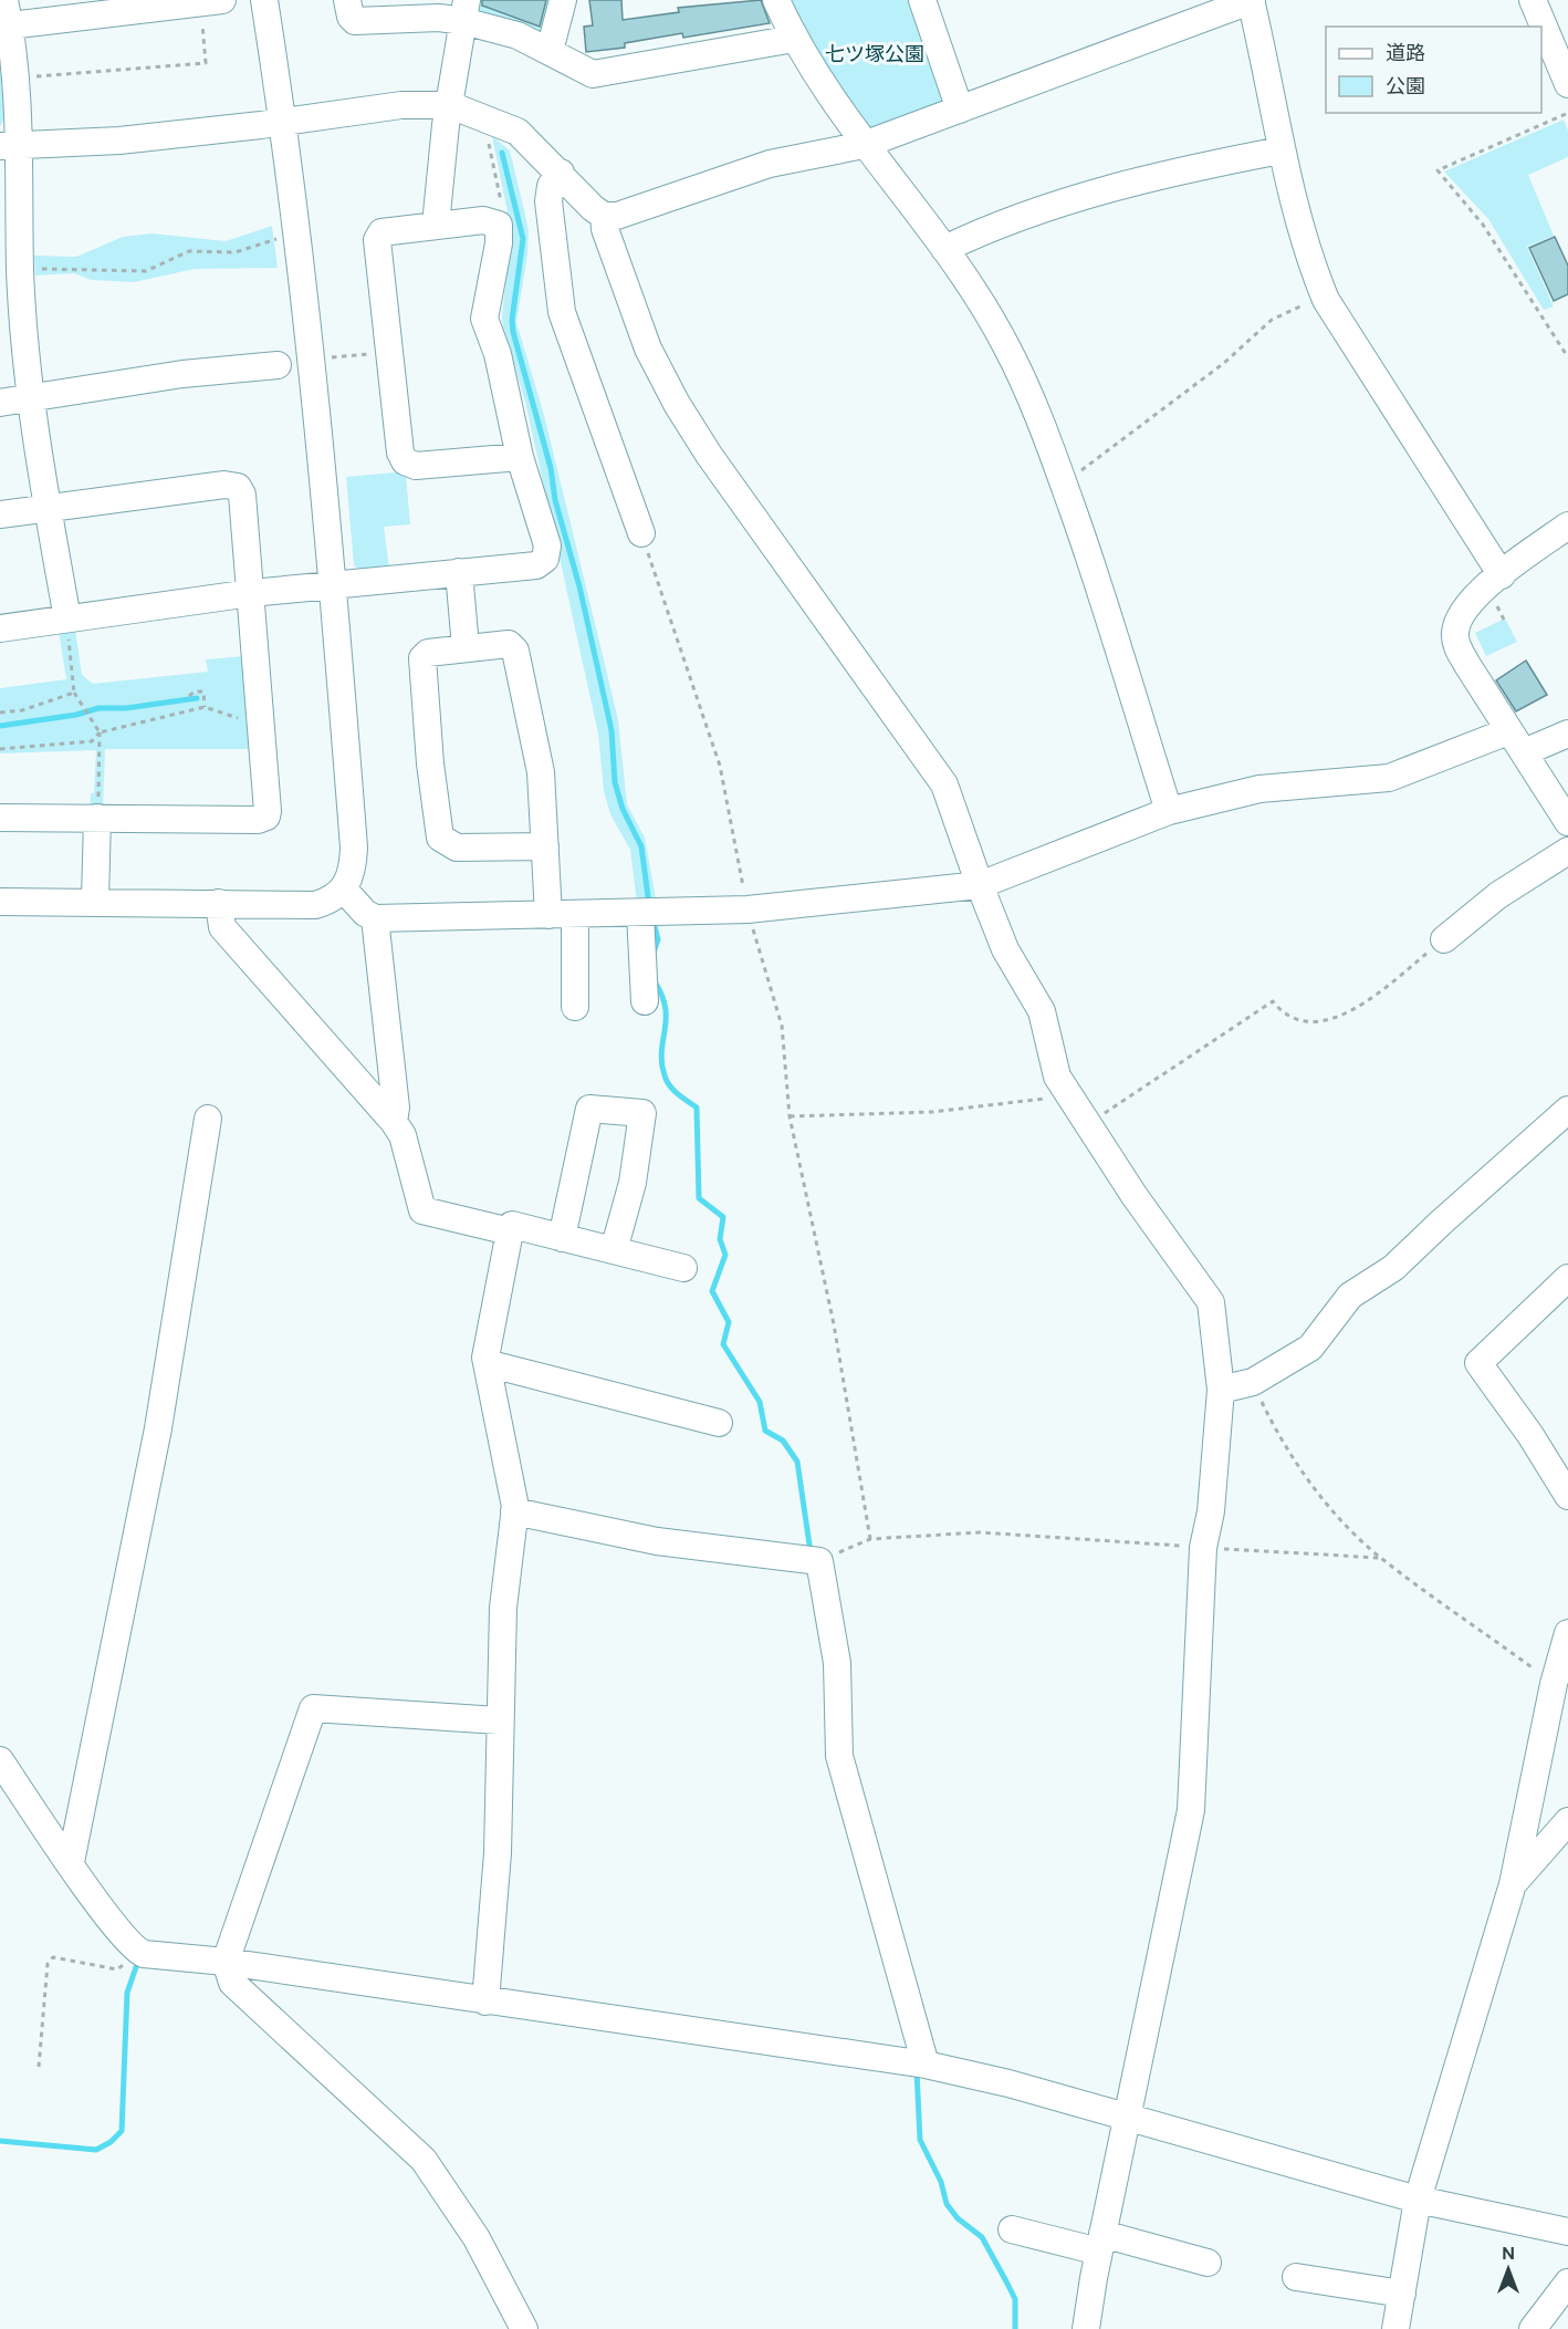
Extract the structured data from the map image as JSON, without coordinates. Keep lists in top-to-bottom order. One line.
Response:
{"parks":["七ツ塚公園"],"legend":["道路","公園"],"north":"top"}
